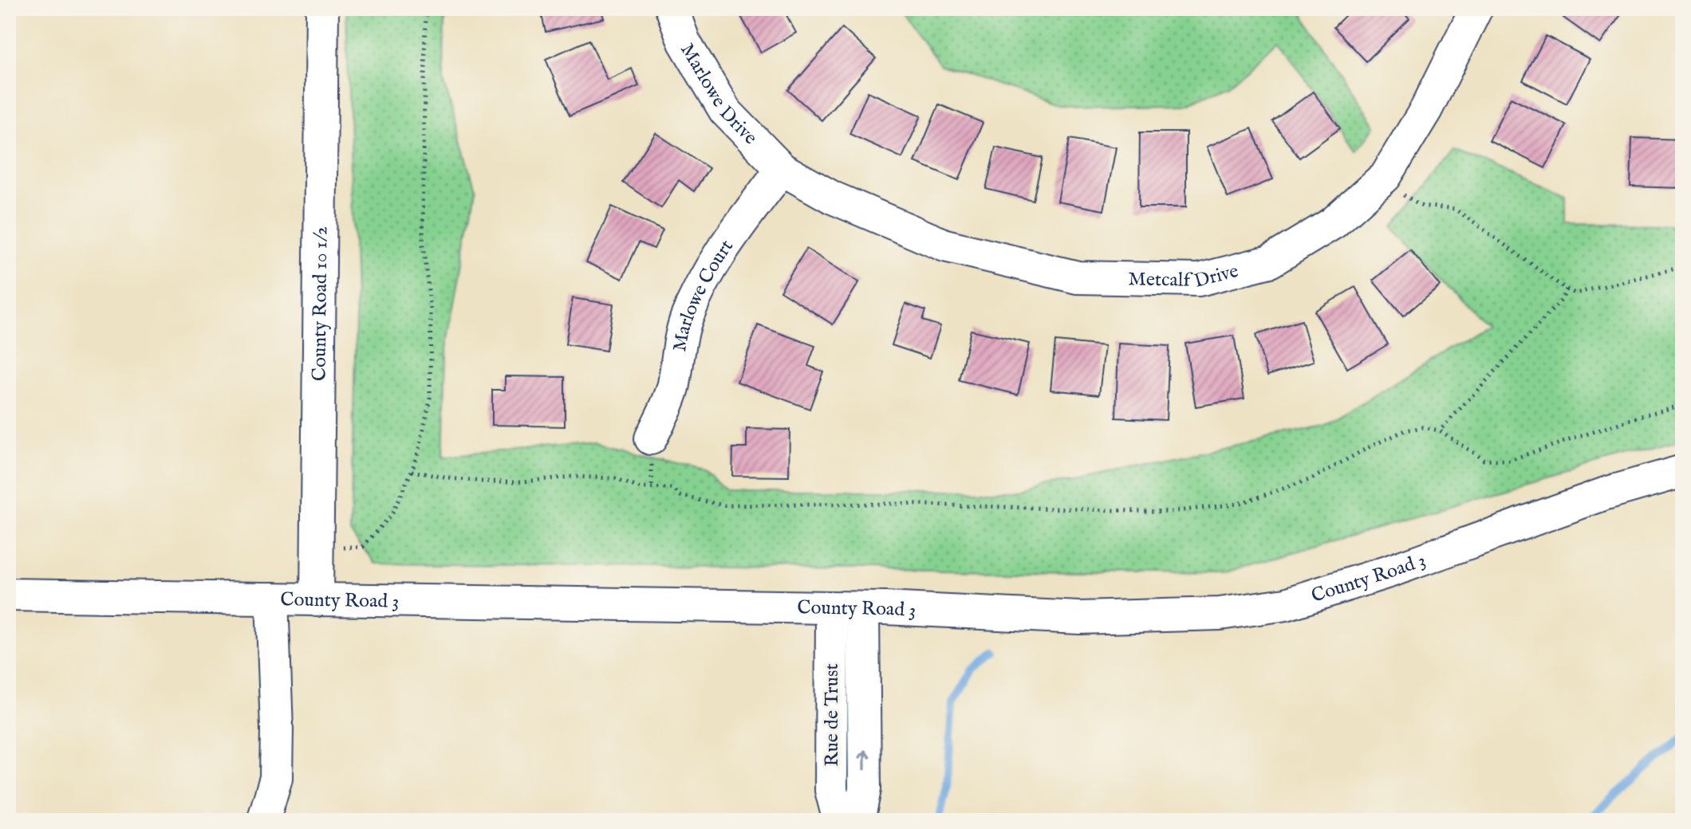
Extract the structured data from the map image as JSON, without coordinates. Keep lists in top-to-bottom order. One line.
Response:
{"streets":{"street":["Marlowe Drive","Metcalf Drive","Marlowe Court","County Road 10 1/2","County Road 3","Rue de Trust"]},"crossings":[["Marlowe Drive","Metcalf Drive"],["Marlowe Drive","Marlowe Court"],["Metcalf Drive","Marlowe Court"],["County Road 10 1/2","County Road 3"],["County Road 3","Rue de Trust"]]}
